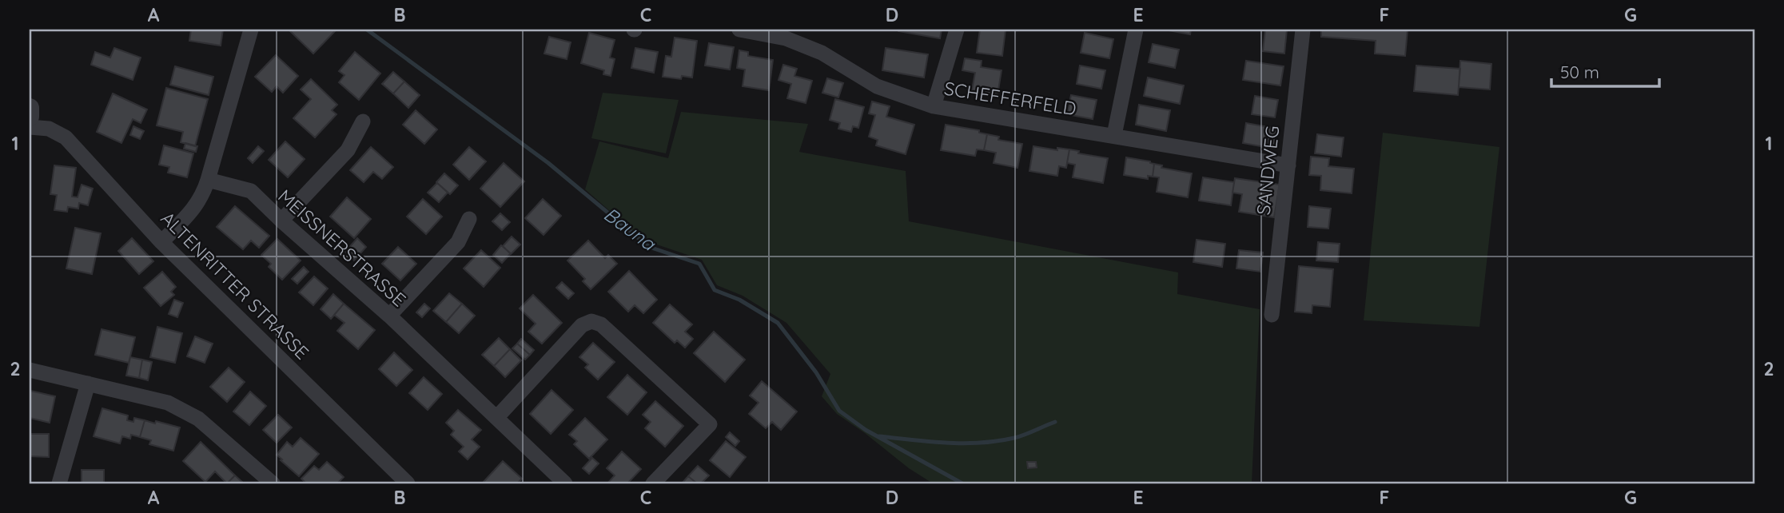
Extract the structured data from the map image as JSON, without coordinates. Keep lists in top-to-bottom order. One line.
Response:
{"streets":{"street":["SCHEFFERFELD","SANDWEG","MEISSNERSTRASSE","ALTENRITTER STRASSE"]},"crossings":[["SCHEFFERFELD","SANDWEG"]],"water":["Bauna"],"scale_bar":"50 m","grid":{"columns":["A","B","C","D","E","F","G"],"rows":["1","2"]}}
